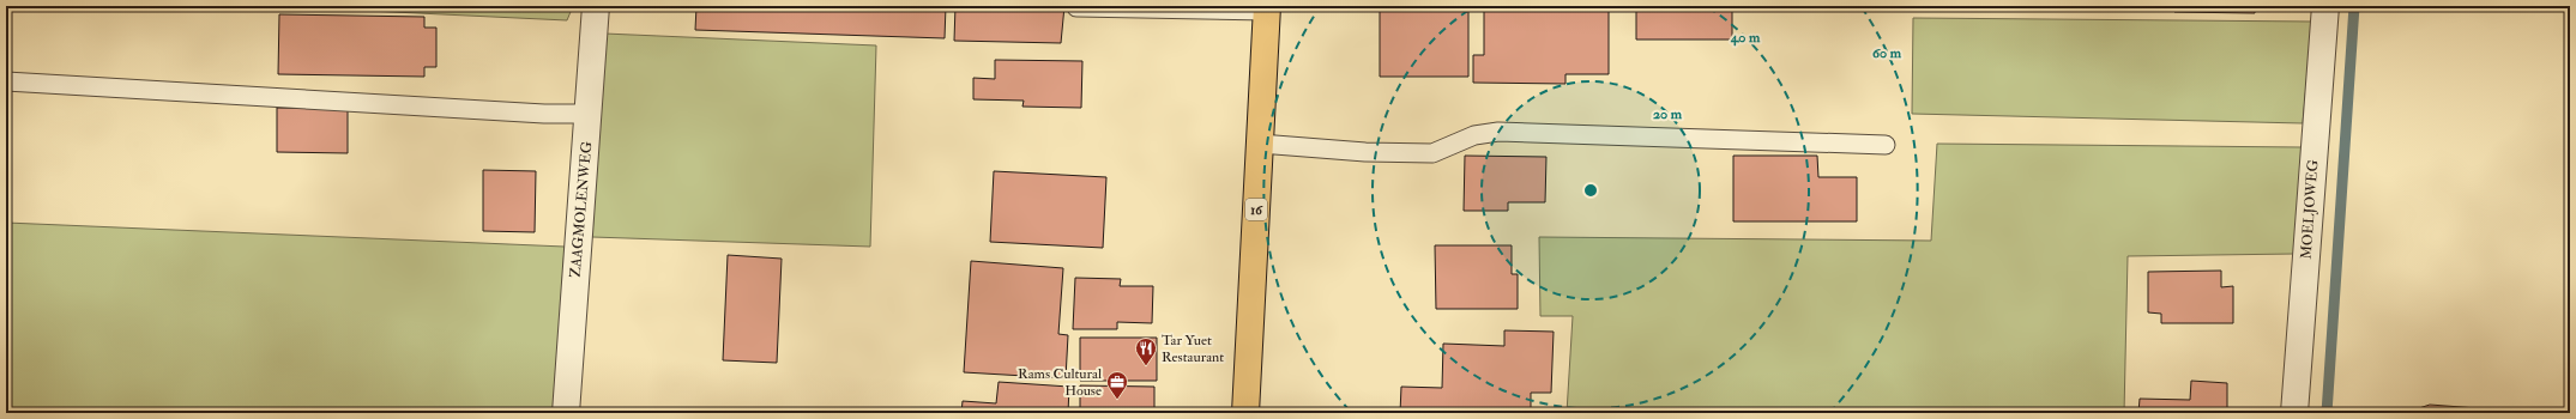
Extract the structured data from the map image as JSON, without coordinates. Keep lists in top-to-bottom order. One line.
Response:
{"streets":{"main road":["16"],"street":["ZAAGMOLENWEG","MOELJOWEG"]},"places":{"restaurant":["Tar Yuet Restaurant"],"office":["Rams Cultural House"]},"rings":["40 m","60 m","20 m"]}
